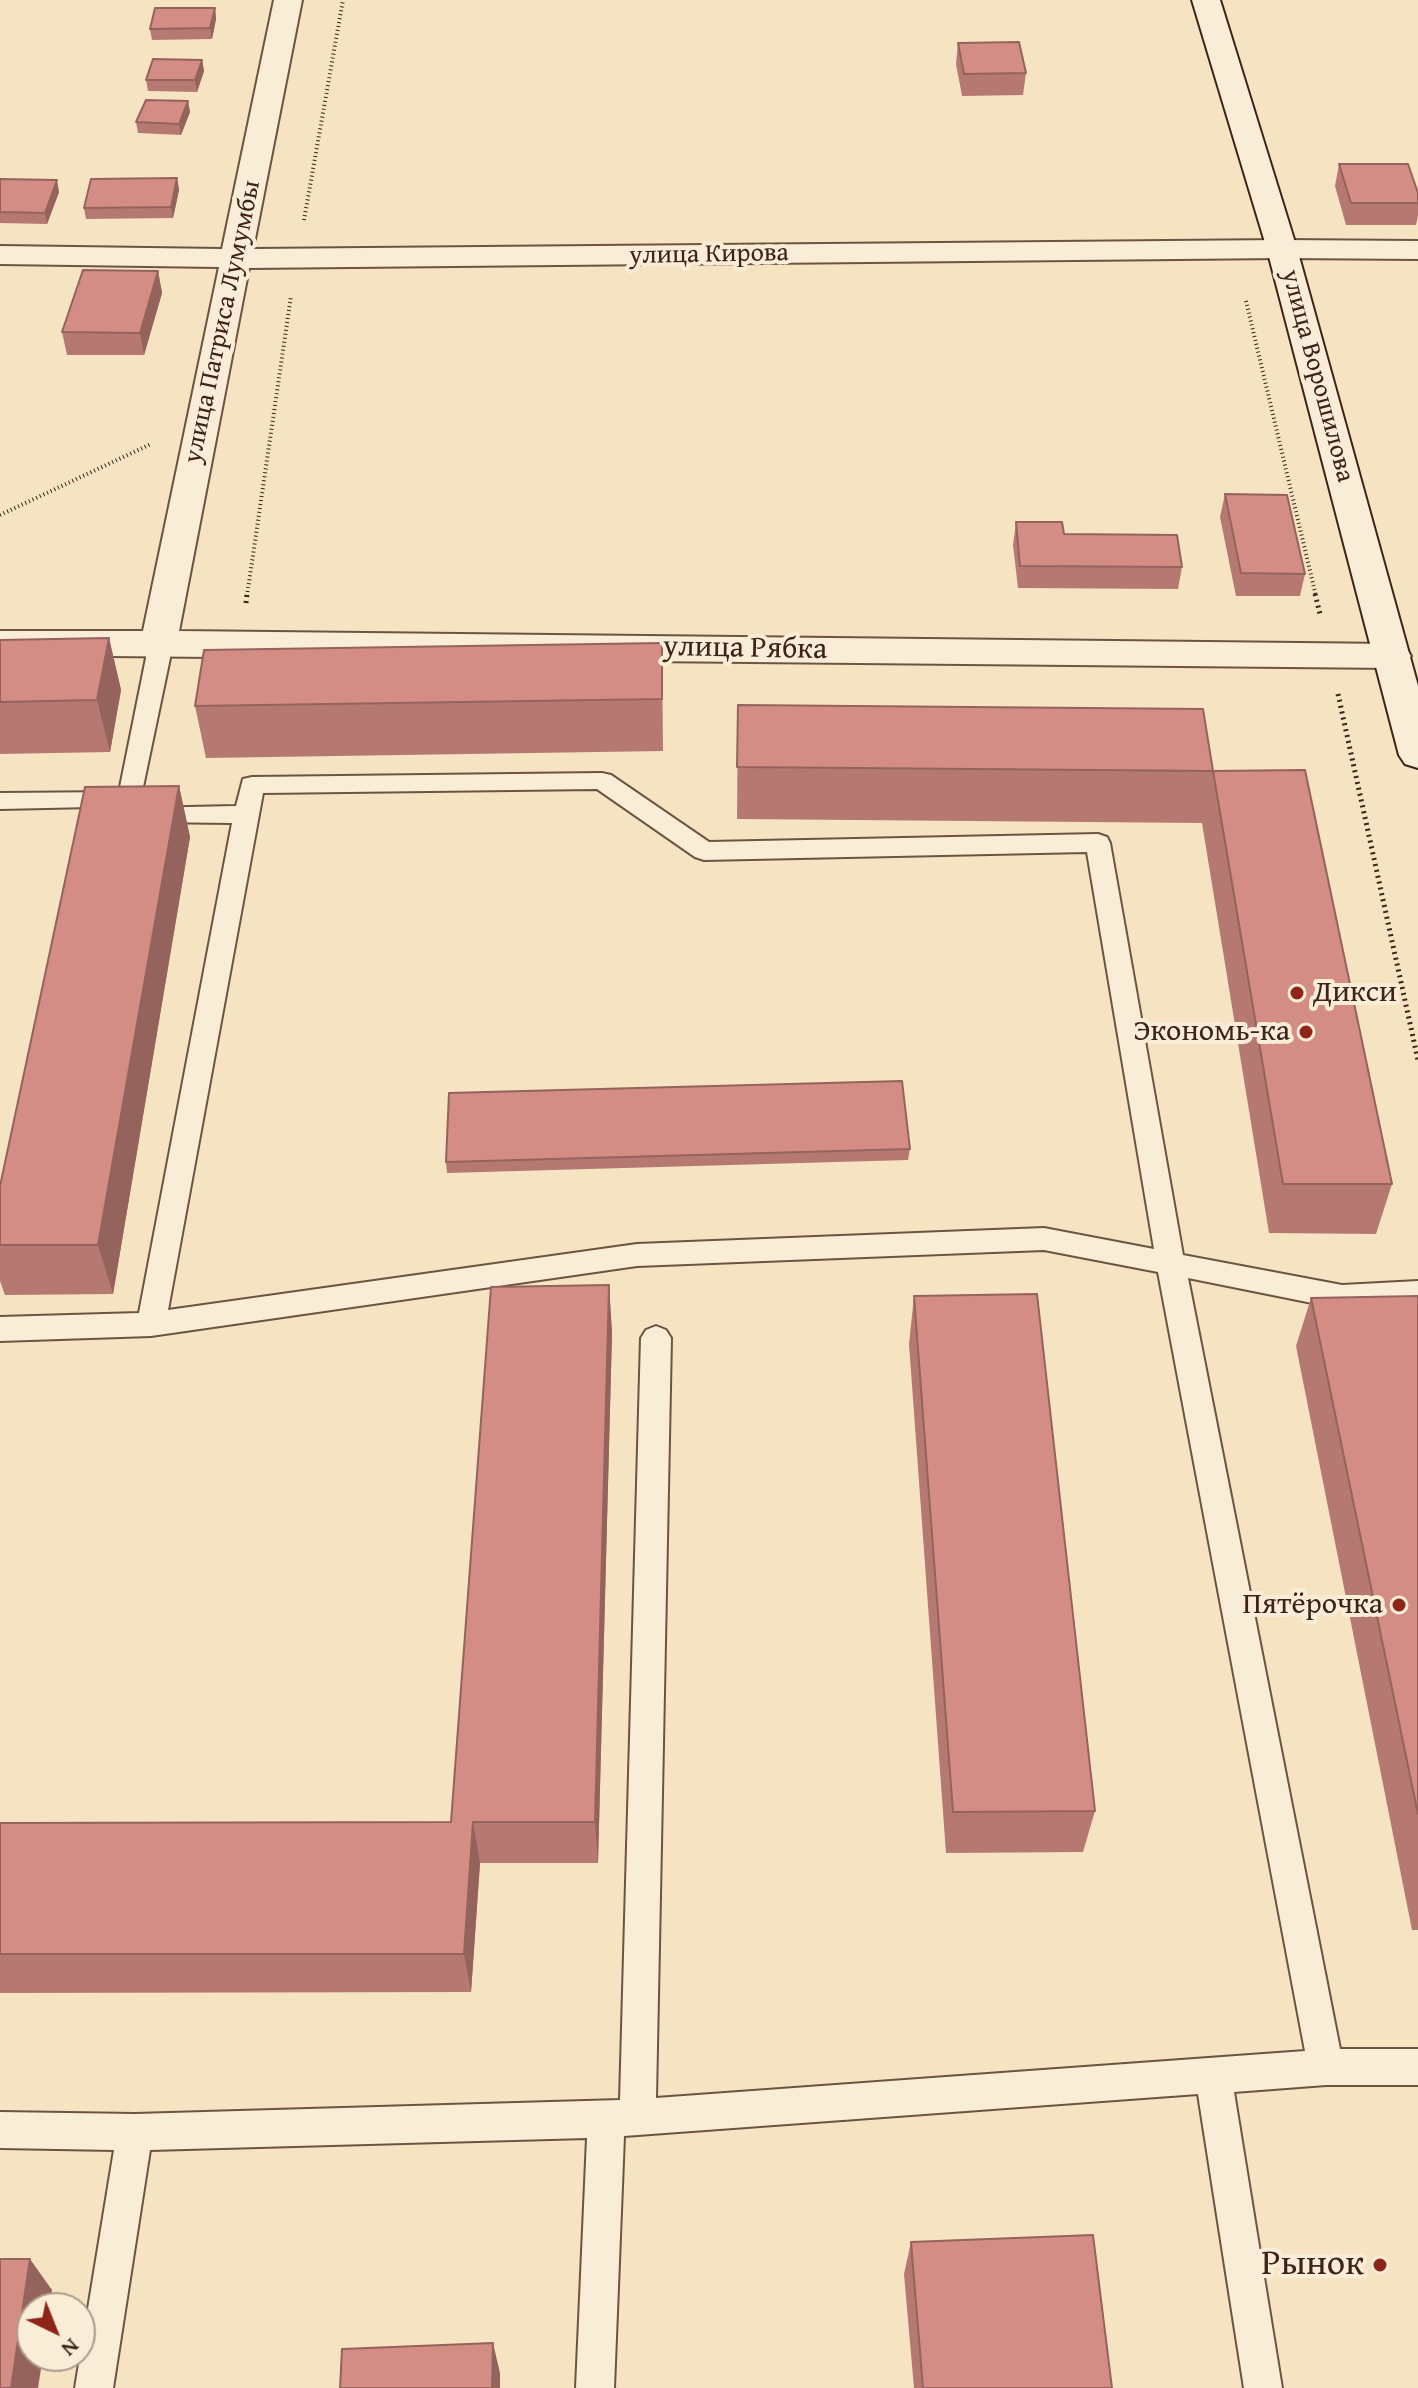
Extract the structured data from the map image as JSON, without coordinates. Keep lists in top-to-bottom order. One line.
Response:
{"streets":{"street":["улица Кирова","улица Патриса Лумумбы","улица Ворошилова","улица Рябка"]},"crossings":[["улица Кирова","улица Патриса Лумумбы"],["улица Кирова","улица Ворошилова"],["улица Патриса Лумумбы","улица Рябка"],["улица Ворошилова","улица Рябка"]],"places":["Дикси","Экономь-ка","Пятёрочка","Рынок"],"north":"bottom right"}
